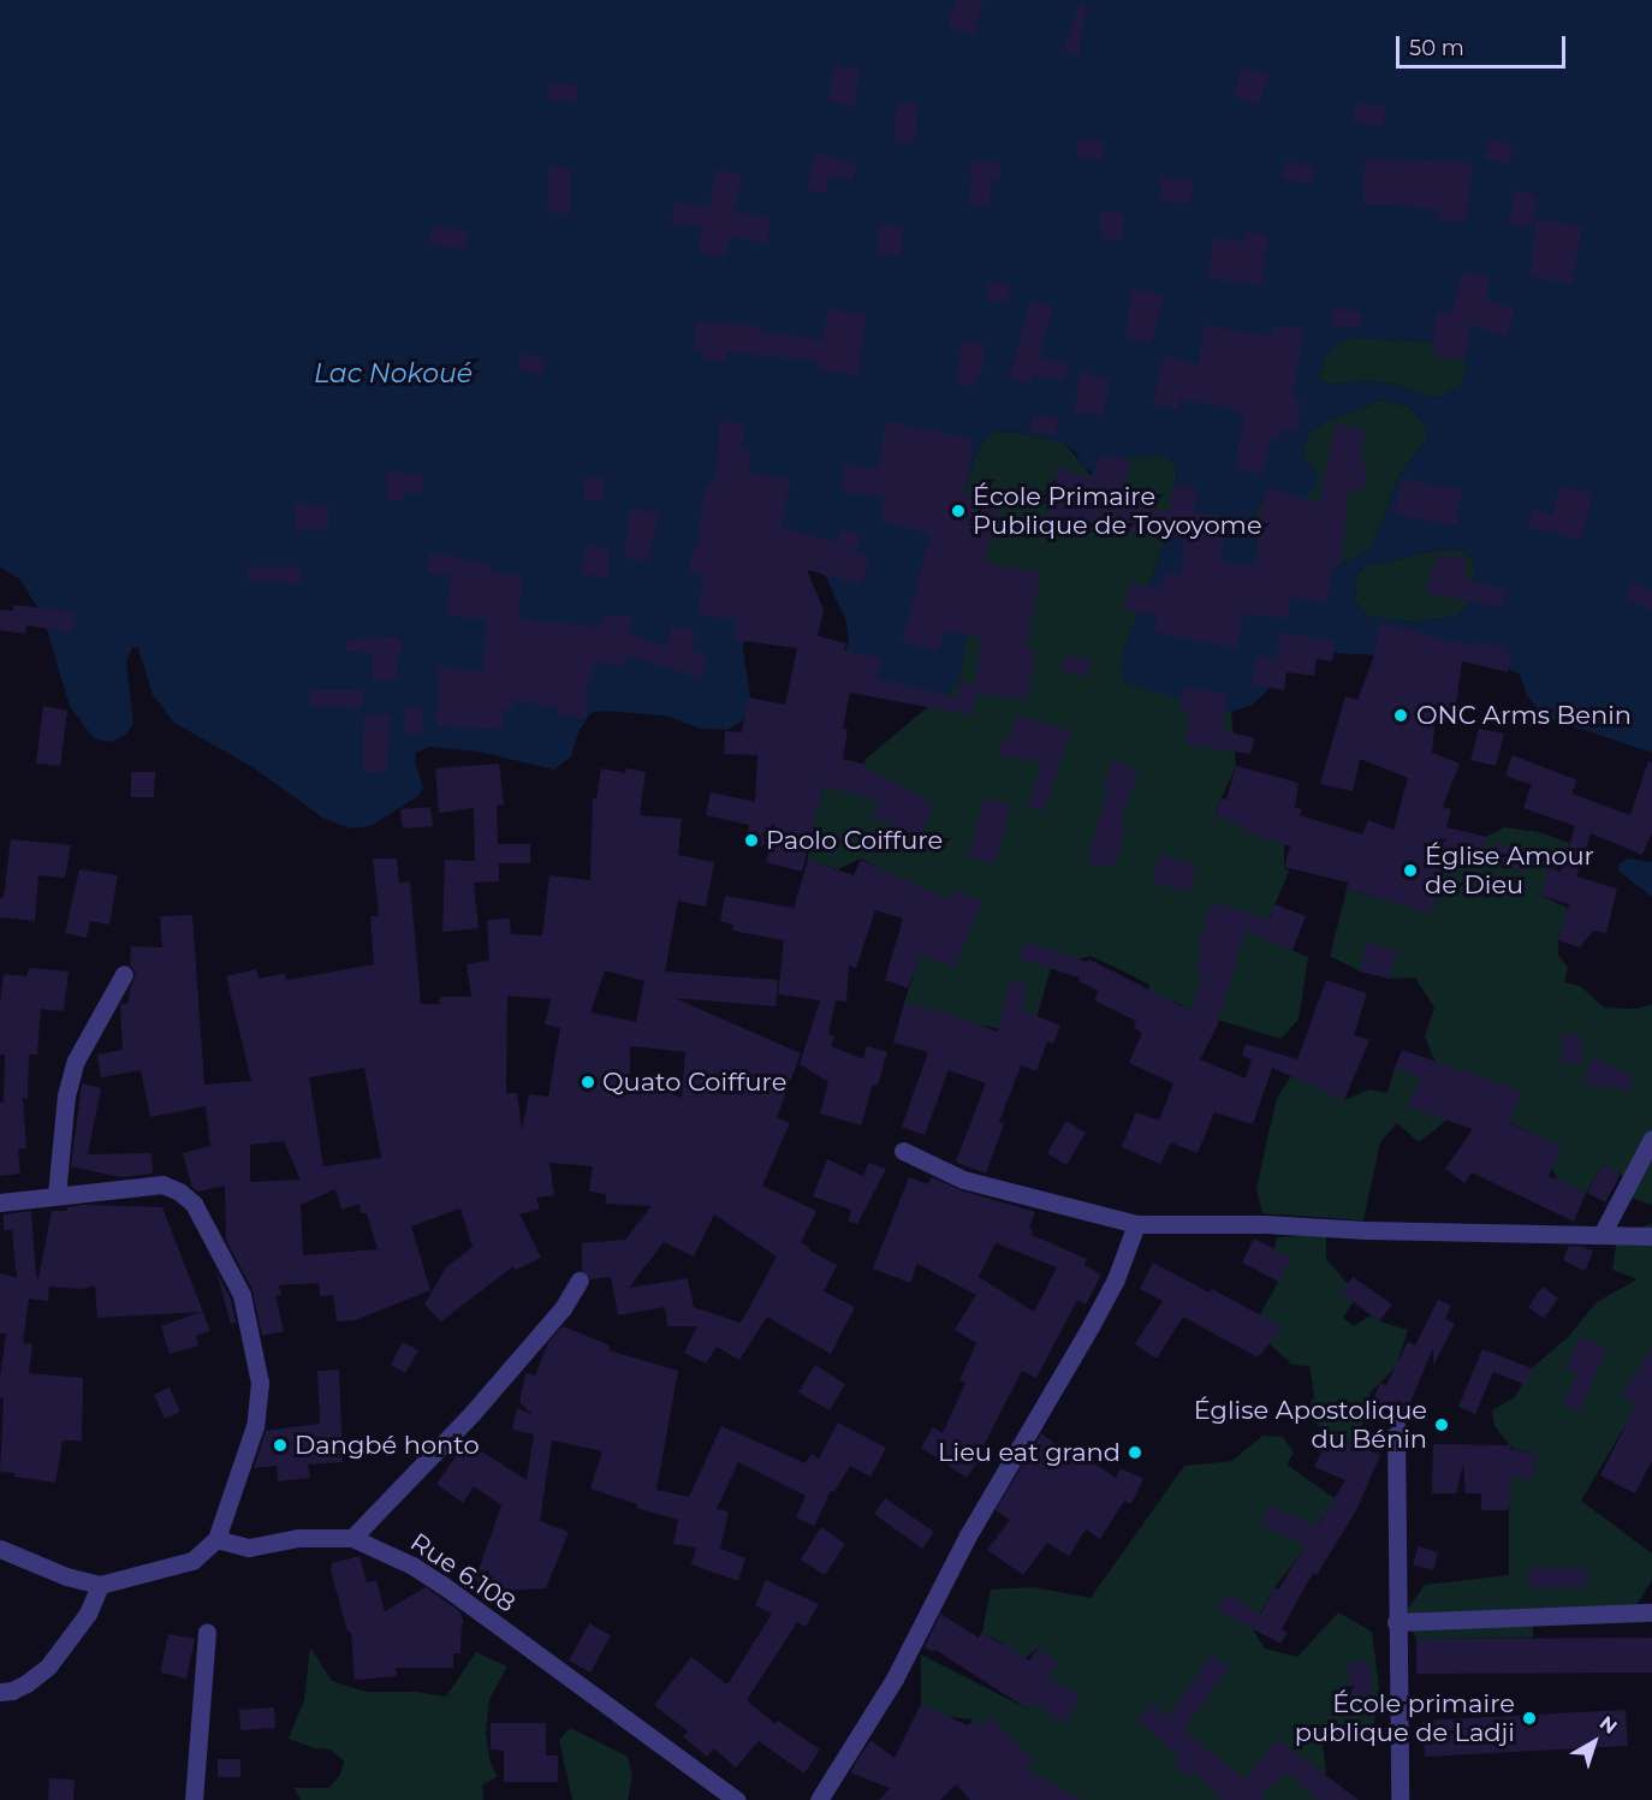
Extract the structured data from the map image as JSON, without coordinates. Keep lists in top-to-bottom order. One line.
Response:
{"streets":{"street":["Rue 6.108"]},"water":["Lac Nokoué"],"places":["École Primaire Publique de Toyoyome","ONC Arms Benin","Paolo Coiffure","Église Amour de Dieu","Quato Coiffure","Église Apostolique du Bénin","Dangbé honto","Lieu eat grand","École primaire publique de Ladji"],"scale_bar":"50 m","north":"top right"}
